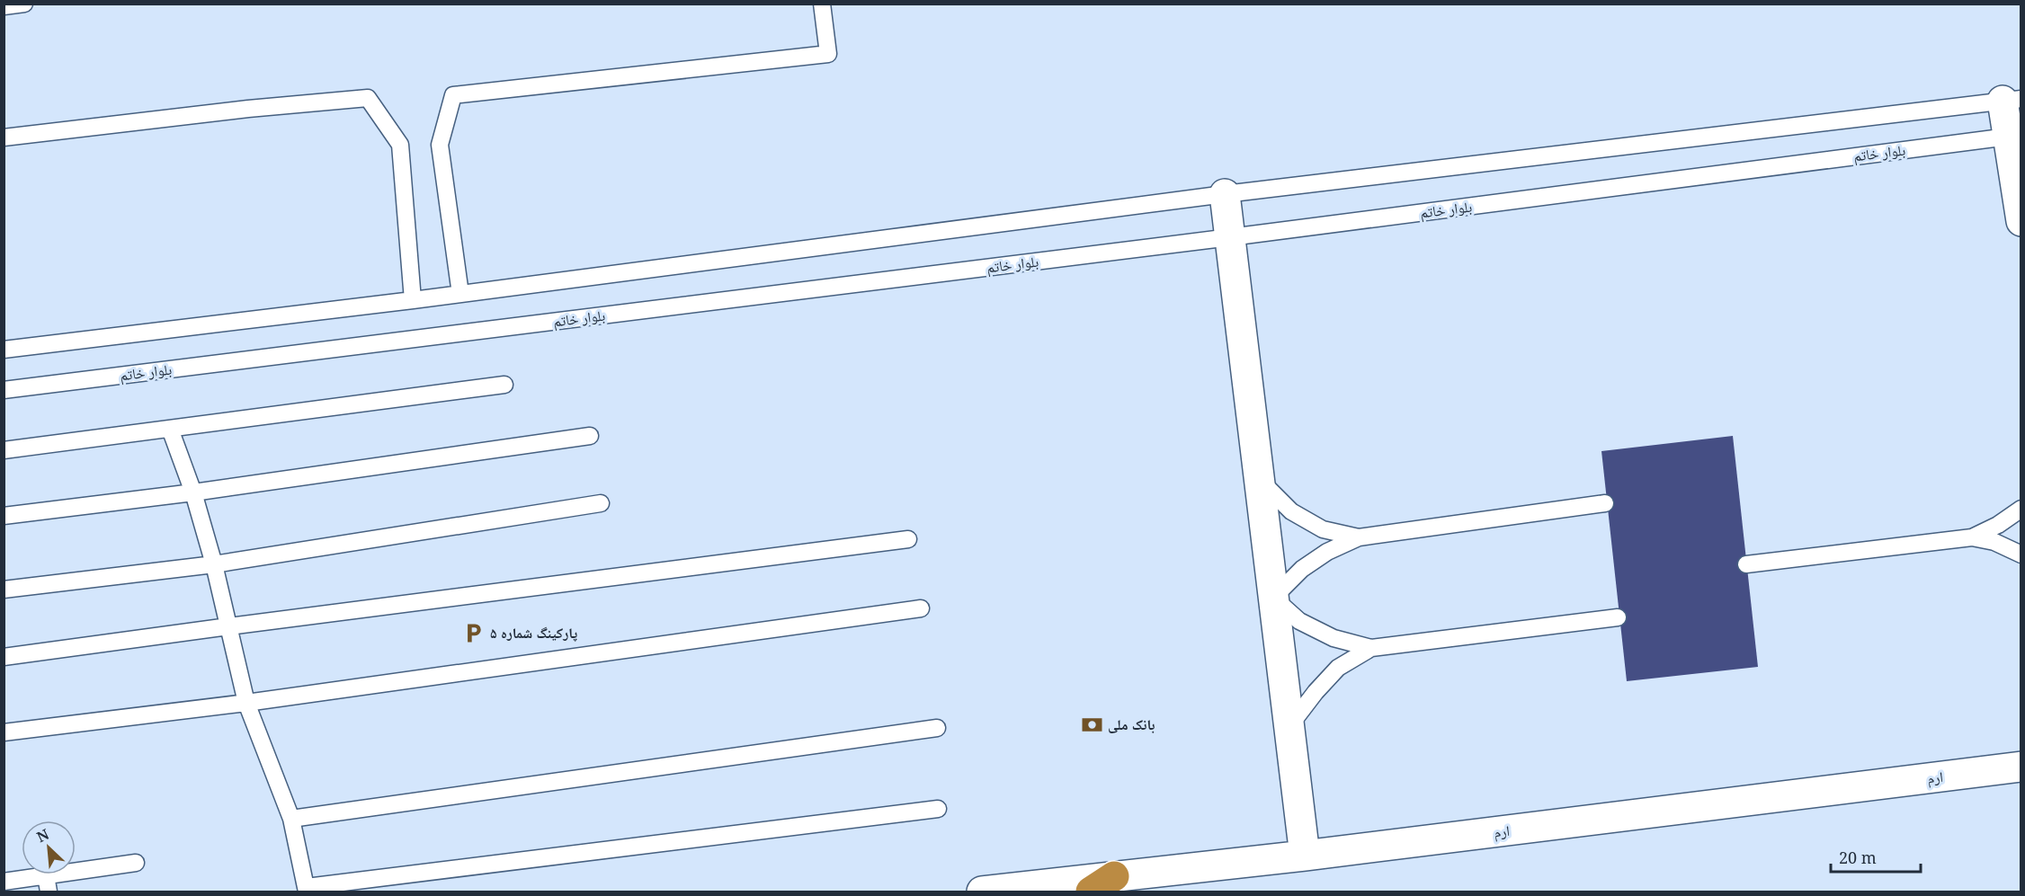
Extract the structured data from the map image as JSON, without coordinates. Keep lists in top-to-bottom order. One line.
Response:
{"streets":{"street":["ارم"],"lane":["بلوار خاتم"]},"places":{"parking":["پارکینگ شماره ۵"],"bank":["بانک ملی"]},"scale_bar":"20 m","north":"top left"}
